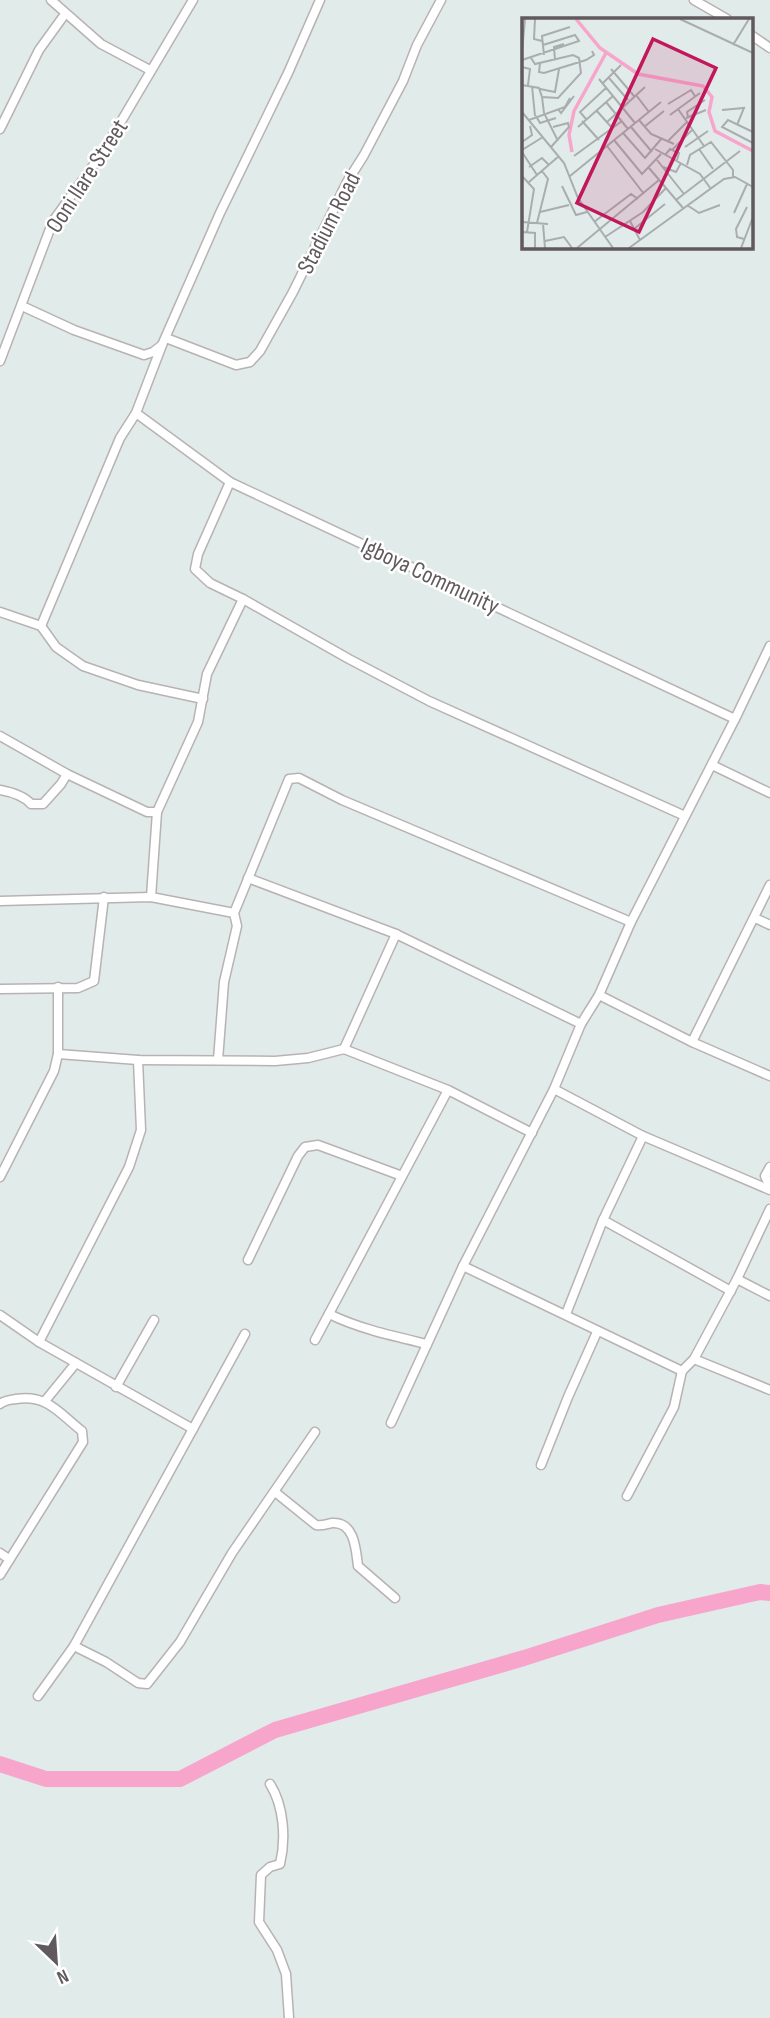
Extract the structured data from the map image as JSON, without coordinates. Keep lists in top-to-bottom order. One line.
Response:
{"streets":{"street":["Ooni Ilare Street","Stadium Road","Igboya Community"]},"north":"bottom right"}
